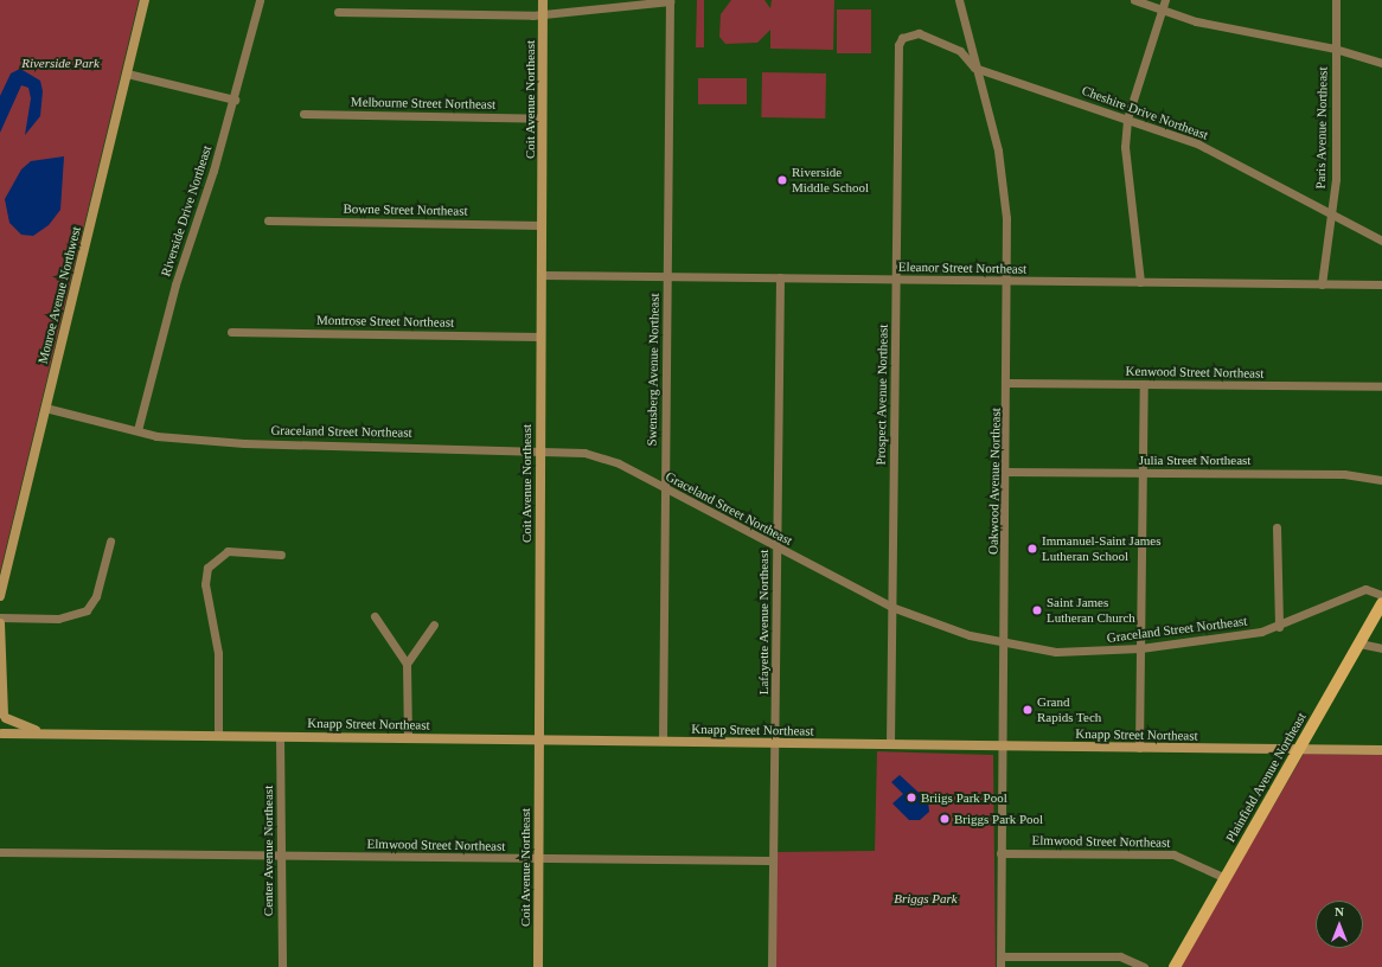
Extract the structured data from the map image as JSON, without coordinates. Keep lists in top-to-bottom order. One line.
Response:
{"streets":{"main road":["Plainfield Avenue Northeast"],"street":["Coit Avenue Northeast","Melbourne Street Northeast","Cheshire Drive Northeast","Paris Avenue Northeast","Bowne Street Northeast","Riverside Drive Northeast","Eleanor Street Northeast","Monroe Avenue Northwest","Montrose Street Northeast","Swensberg Avenue Northeast","Kenwood Street Northeast","Prospect Avenue Northeast","Graceland Street Northeast","Julia Street Northeast","Oakwood Avenue Northeast","Lafayette Avenue Northeast","Knapp Street Northeast","Elmwood Street Northeast","Center Avenue Northeast"]},"crossings":[["Coit Avenue Northeast","Melbourne Street Northeast"],["Coit Avenue Northeast","Bowne Street Northeast"],["Coit Avenue Northeast","Eleanor Street Northeast"],["Coit Avenue Northeast","Montrose Street Northeast"],["Coit Avenue Northeast","Graceland Street Northeast"],["Coit Avenue Northeast","Knapp Street Northeast"],["Coit Avenue Northeast","Elmwood Street Northeast"],["Cheshire Drive Northeast","Paris Avenue Northeast"],["Cheshire Drive Northeast","Prospect Avenue Northeast"],["Cheshire Drive Northeast","Oakwood Avenue Northeast"],["Paris Avenue Northeast","Eleanor Street Northeast"],["Riverside Drive Northeast","Graceland Street Northeast"],["Eleanor Street Northeast","Swensberg Avenue Northeast"],["Eleanor Street Northeast","Prospect Avenue Northeast"],["Eleanor Street Northeast","Oakwood Avenue Northeast"],["Eleanor Street Northeast","Lafayette Avenue Northeast"],["Monroe Avenue Northwest","Graceland Street Northeast"],["Swensberg Avenue Northeast","Graceland Street Northeast"],["Swensberg Avenue Northeast","Knapp Street Northeast"],["Kenwood Street Northeast","Oakwood Avenue Northeast"],["Prospect Avenue Northeast","Graceland Street Northeast"],["Prospect Avenue Northeast","Knapp Street Northeast"],["Graceland Street Northeast","Oakwood Avenue Northeast"],["Graceland Street Northeast","Lafayette Avenue Northeast"],["Julia Street Northeast","Oakwood Avenue Northeast"],["Oakwood Avenue Northeast","Knapp Street Northeast"],["Oakwood Avenue Northeast","Elmwood Street Northeast"],["Lafayette Avenue Northeast","Knapp Street Northeast"],["Lafayette Avenue Northeast","Elmwood Street Northeast"],["Knapp Street Northeast","Plainfield Avenue Northeast"],["Knapp Street Northeast","Center Avenue Northeast"],["Plainfield Avenue Northeast","Elmwood Street Northeast"],["Elmwood Street Northeast","Center Avenue Northeast"]],"parks":["Riverside Park","Briggs Park"],"places":["Riverside Middle School","Immanuel-Saint James Lutheran School","Saint James Lutheran Church","Grand Rapids Tech","Briigs Park Pool","Briggs Park Pool"],"north":"top"}
